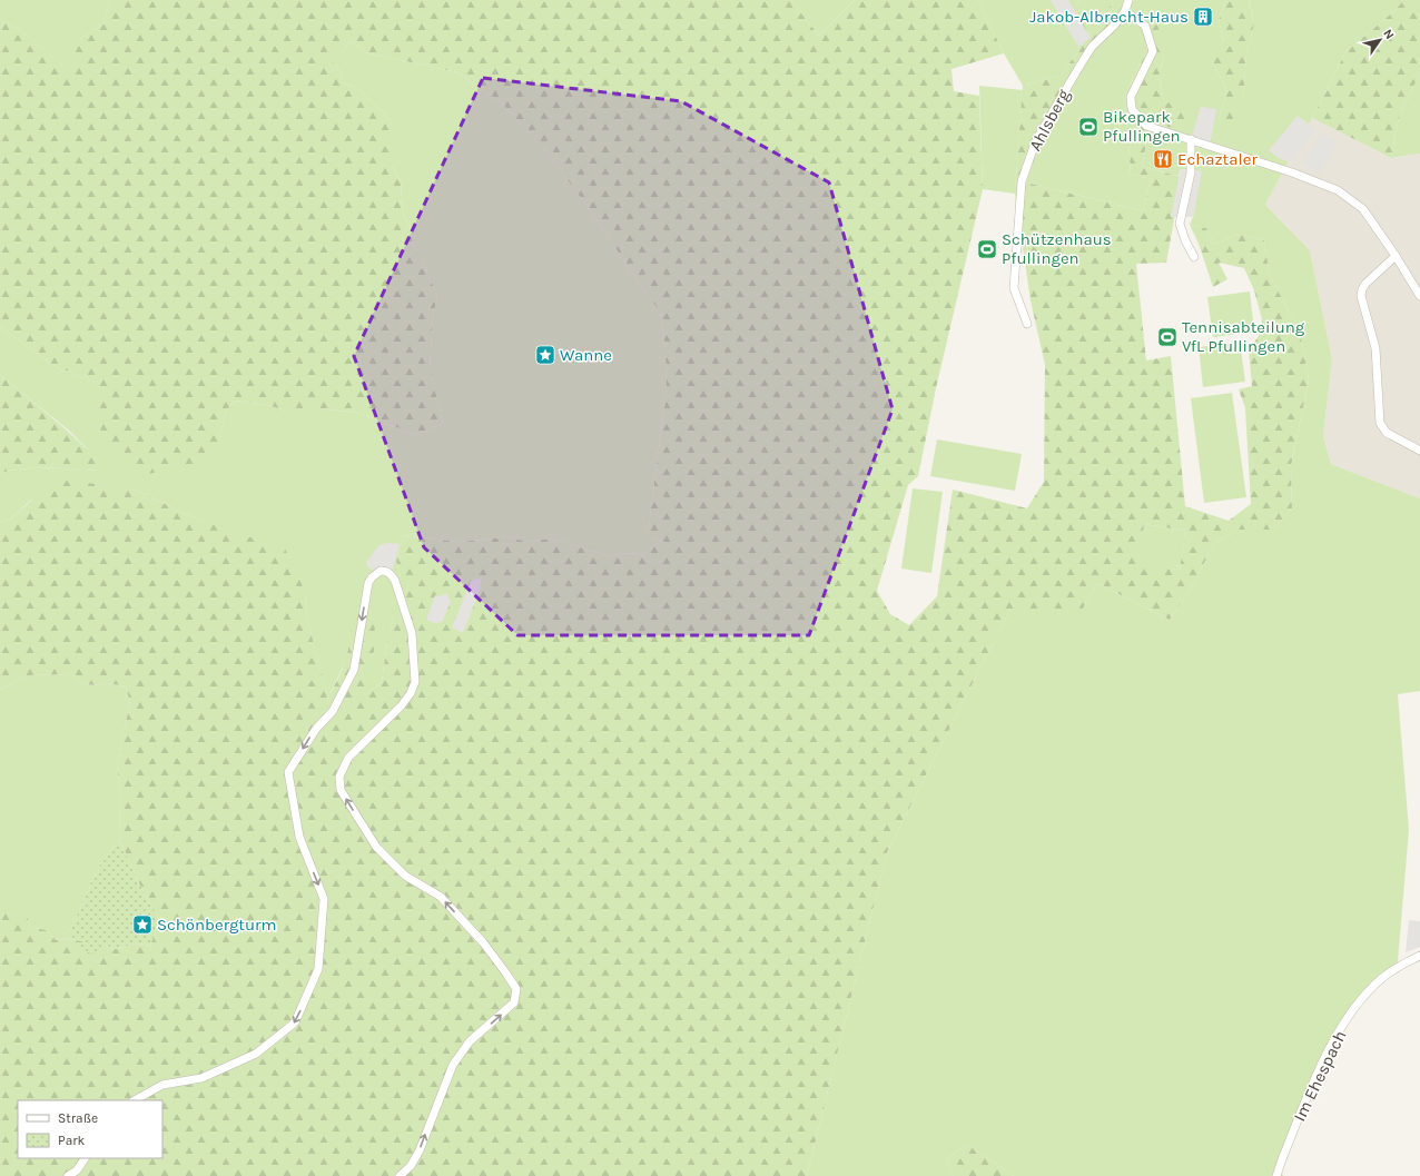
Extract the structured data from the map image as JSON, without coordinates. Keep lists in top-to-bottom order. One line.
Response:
{"streets":{"street":["Ahlsberg","Im Ehespach"]},"places":{"building":["Jakob-Albrecht-Haus"],"sports":["Bikepark Pfullingen","Schützenhaus Pfullingen","Tennisabteilung VfL Pfullingen"],"restaurant":["Echaztaler"],"place":["Wanne","Schönbergturm"]},"legend":["Straße","Park"],"north":"top right"}
